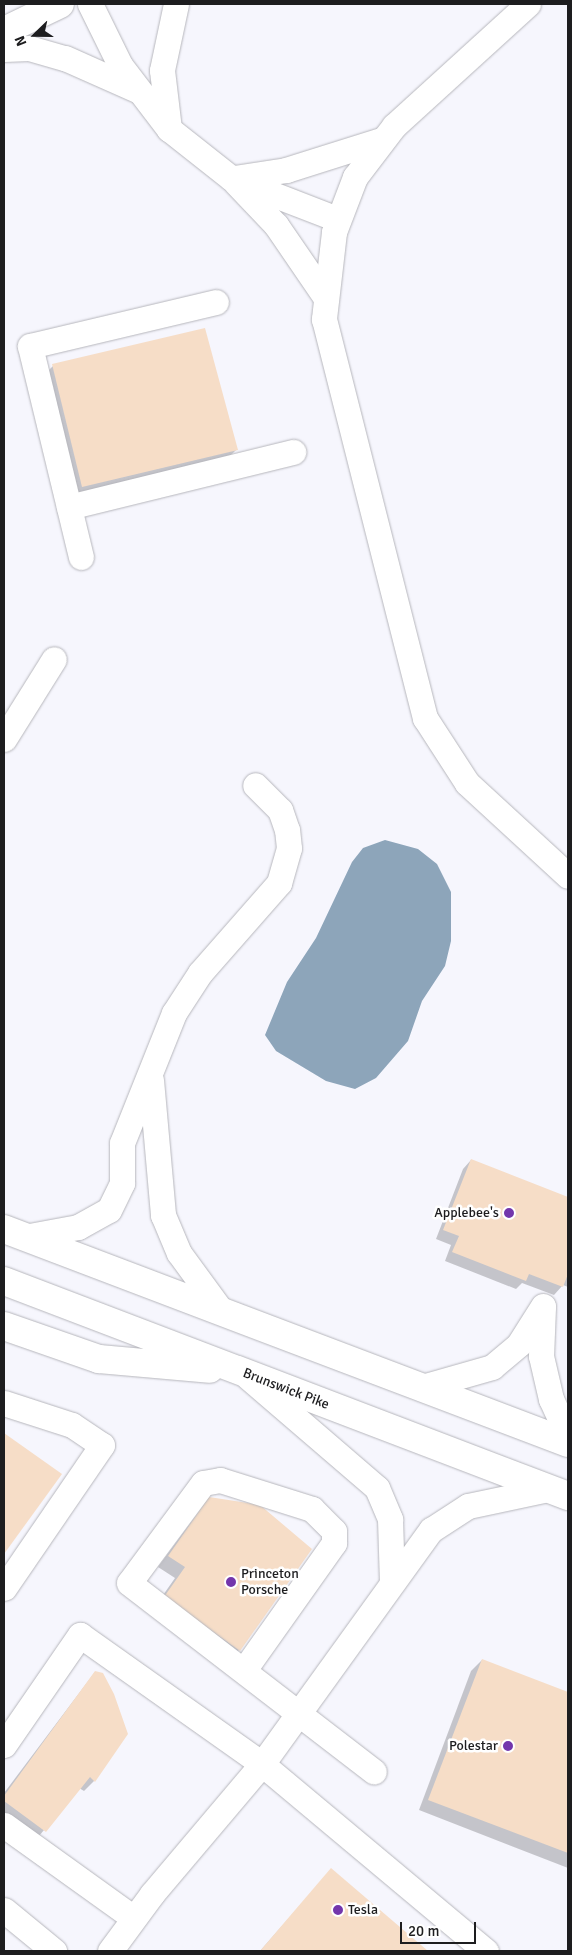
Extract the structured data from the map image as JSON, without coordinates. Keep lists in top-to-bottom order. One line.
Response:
{"streets":{"main road":["Brunswick Pike"]},"places":["Applebee's","Princeton Porsche","Polestar","Tesla"],"scale_bar":"20 m","north":"left"}
